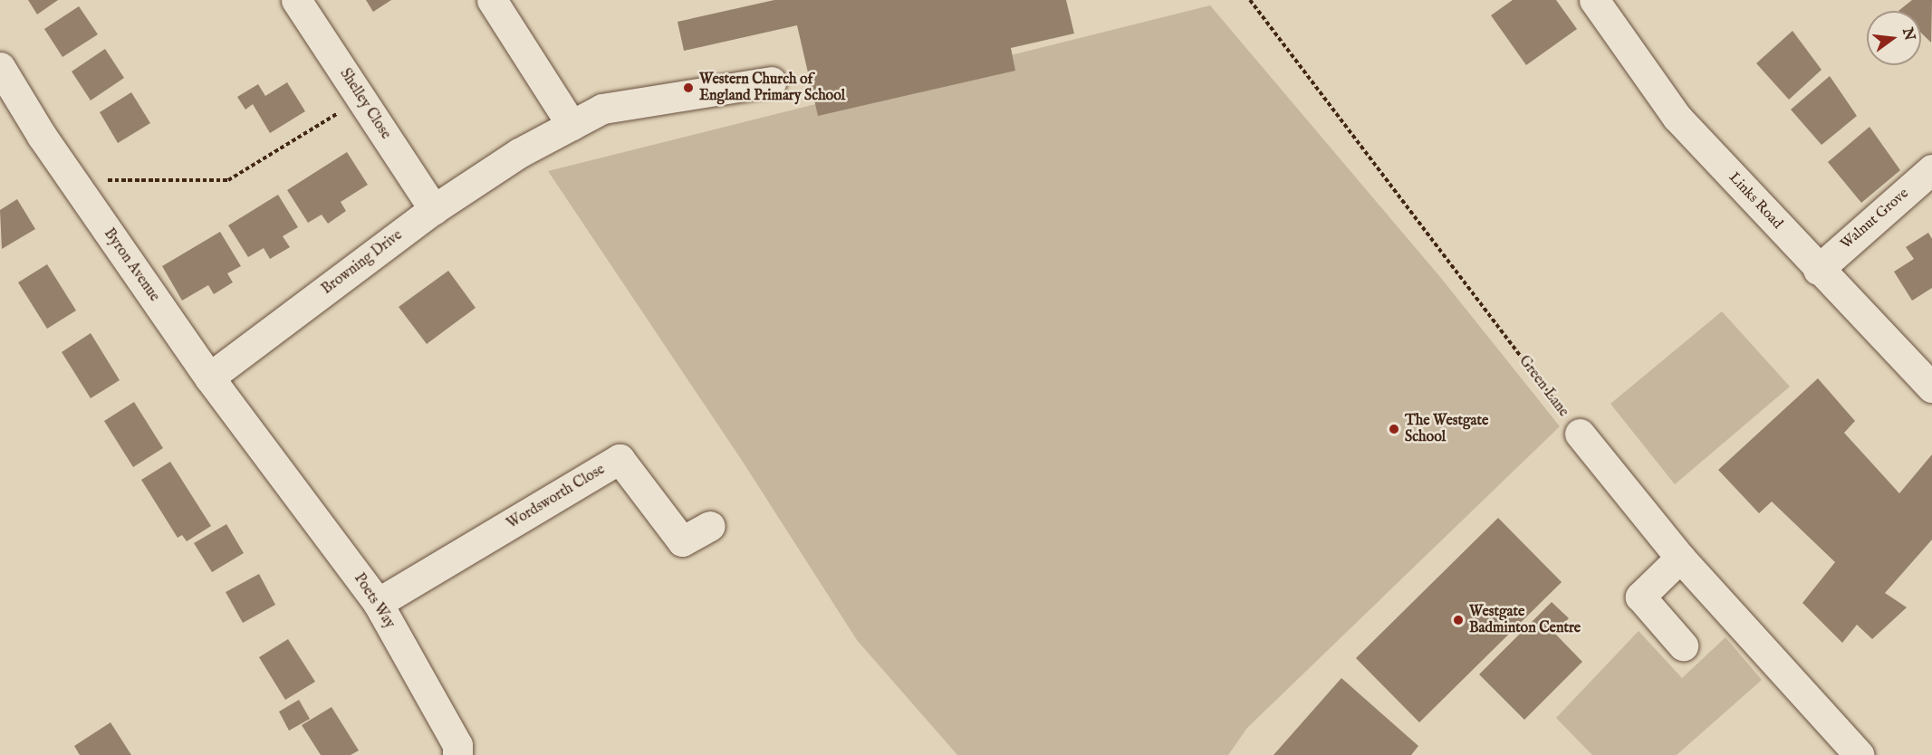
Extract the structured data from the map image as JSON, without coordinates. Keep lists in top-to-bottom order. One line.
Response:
{"streets":{"street":["Shelley Close","Links Road","Walnut Grove","Browning Drive","Byron Avenue","Wordsworth Close","Poets Way"],"path":["Green Lane"]},"crossings":[["Shelley Close","Browning Drive"],["Links Road","Walnut Grove"],["Browning Drive","Byron Avenue"],["Byron Avenue","Poets Way"],["Wordsworth Close","Poets Way"]],"places":["Western Church of England Primary School","The Westgate School","Westgate Badminton Centre"],"north":"right"}
